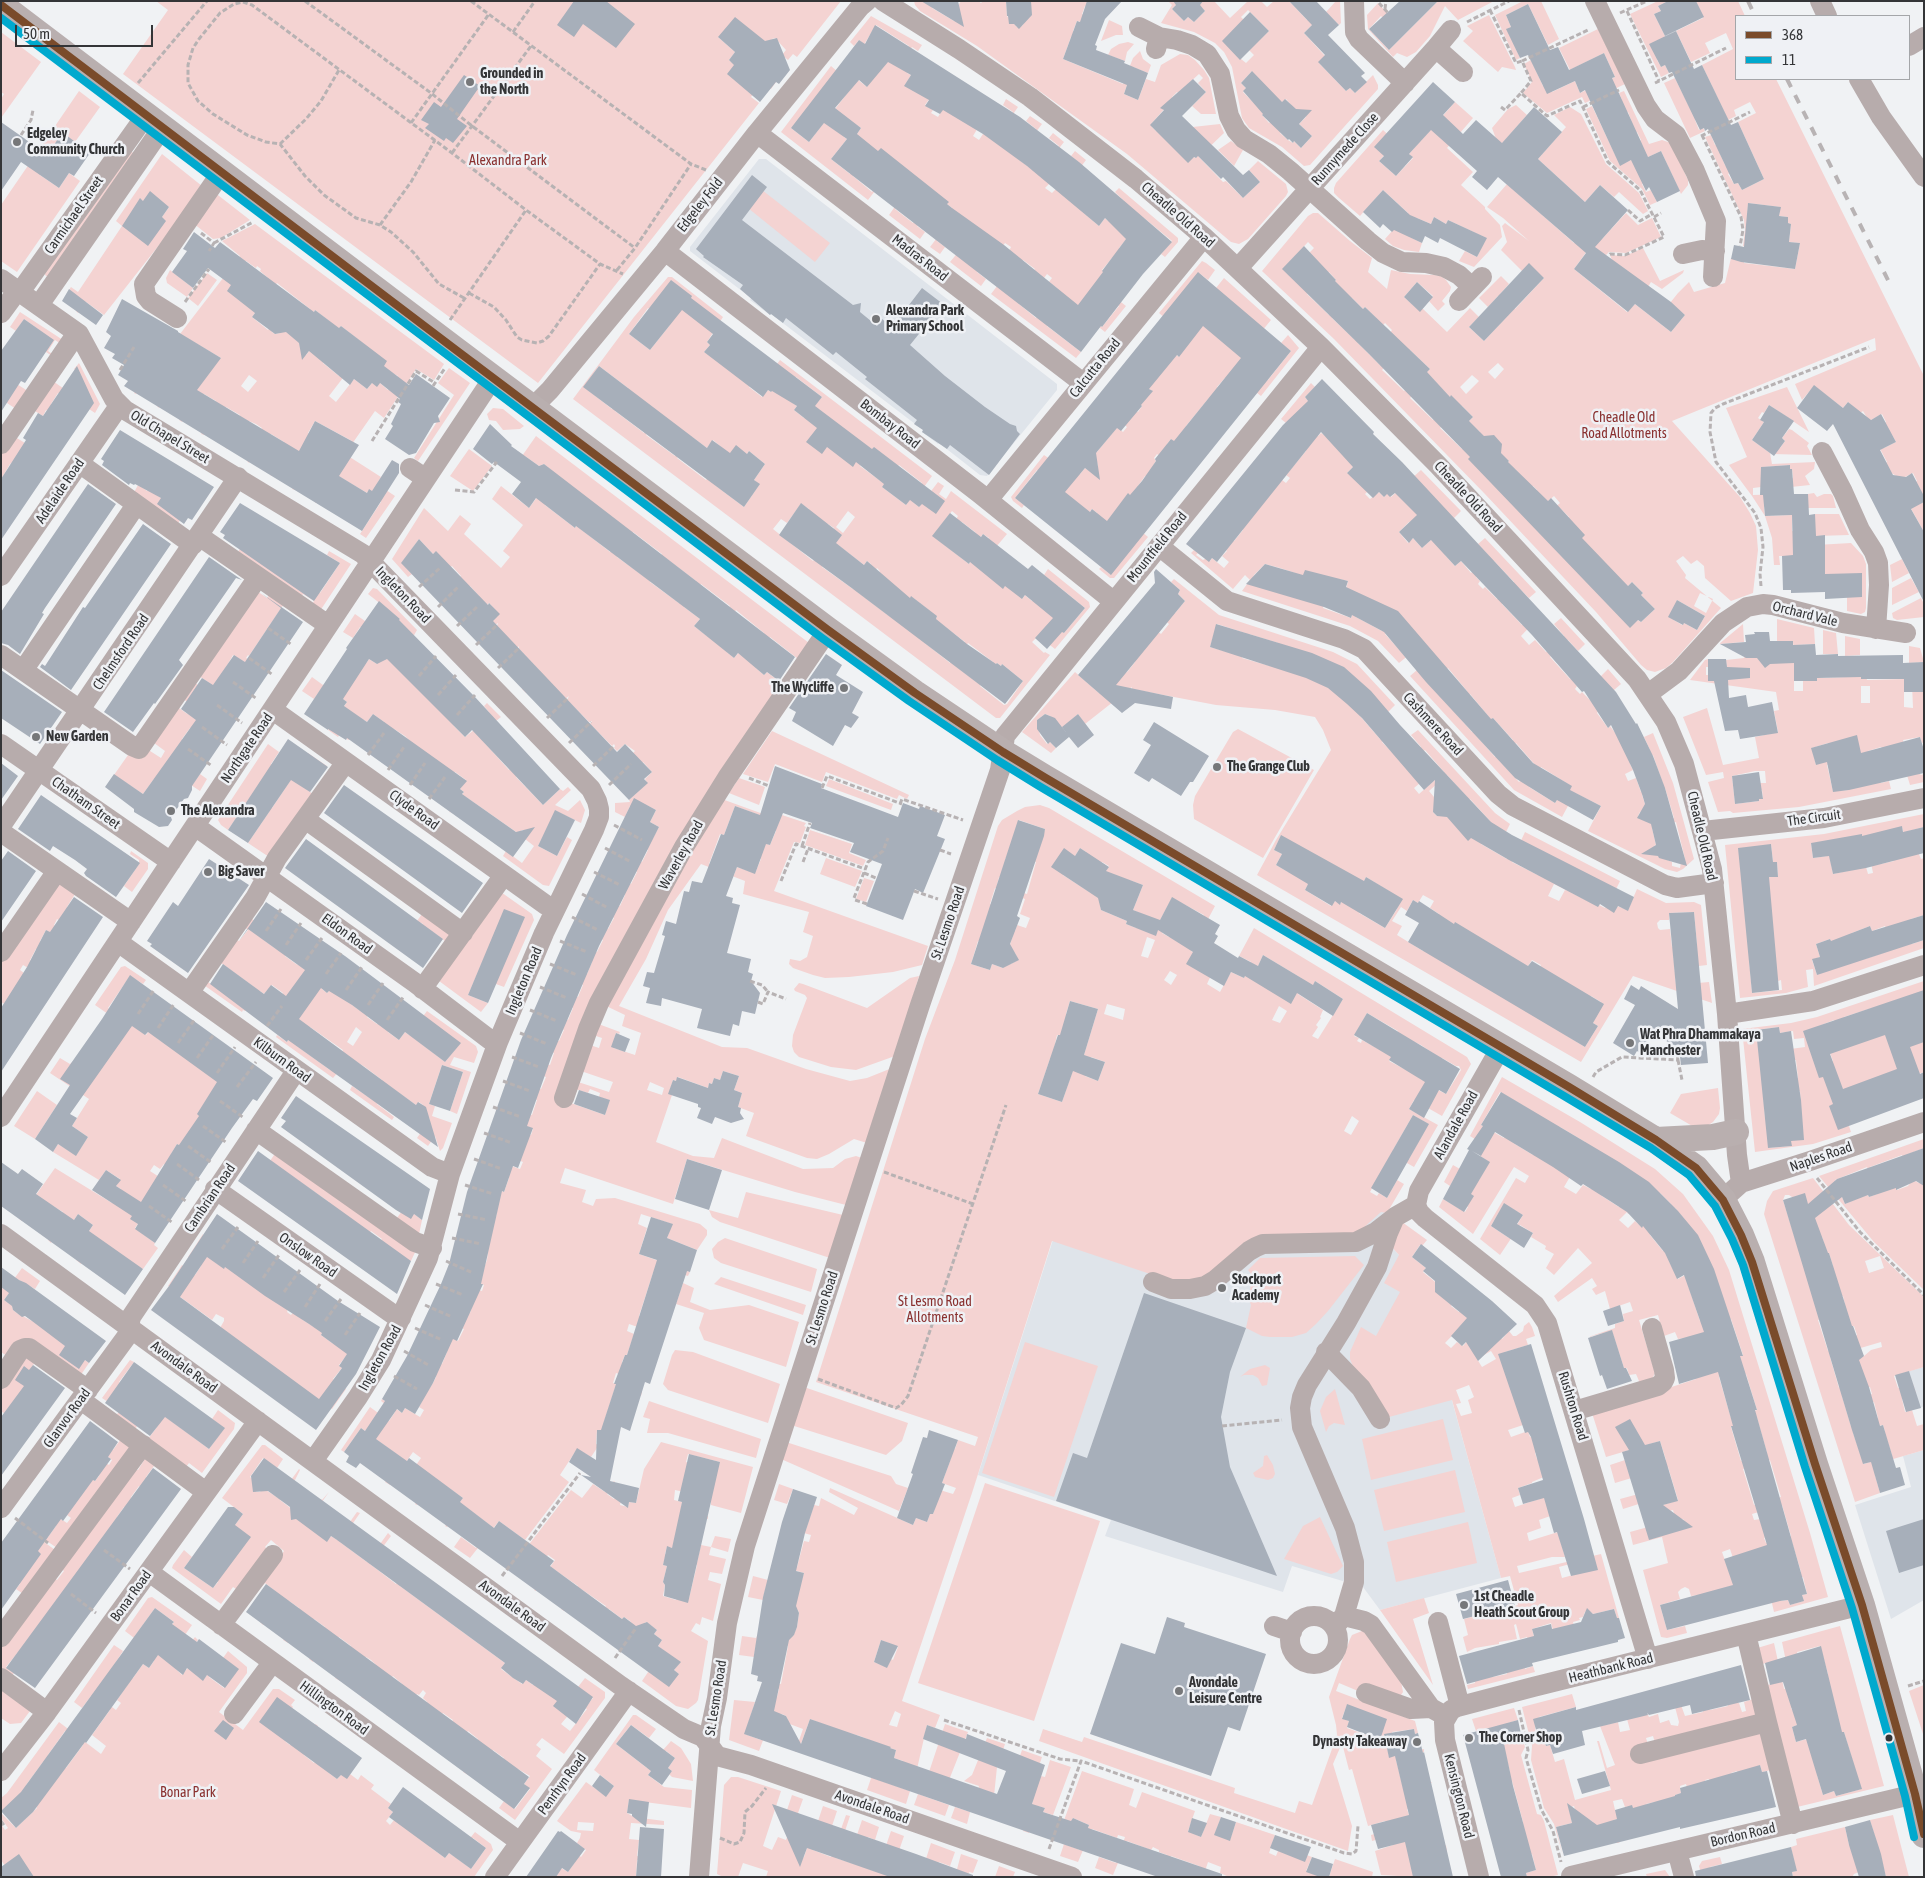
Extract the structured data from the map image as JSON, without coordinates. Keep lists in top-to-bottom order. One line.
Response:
{"streets":{"street":["Runnymede Close","Edgeley Fold","Carmichael Street","Cheadle Old Road","Madras Road","Calcutta Road","Bombay Road","Old Chapel Street","Adelaide Road","Mountfield Road","Ingleton Road","Orchard Vale","Chelmsford Road","Cashmere Road","Northgate Road","Chatham Street","Clyde Road","The Circuit","Waverley Road","St. Lesmo Road","Eldon Road","Kilburn Road","Alandale Road","Naples Road","Cambrian Road","Onslow Road","Avondale Road","Rushton Road","Glanvor Road","Bonar Road","Heathbank Road","Hillington Road","Penrhyn Road","Kensington Road","Bordon Road"]},"crossings":[["Runnymede Close","Cheadle Old Road"],["Edgeley Fold","Madras Road"],["Edgeley Fold","Bombay Road"],["Carmichael Street","Old Chapel Street"],["Cheadle Old Road","Calcutta Road"],["Cheadle Old Road","Mountfield Road"],["Cheadle Old Road","Orchard Vale"],["Cheadle Old Road","Cashmere Road"],["Cheadle Old Road","The Circuit"],["Cheadle Old Road","Naples Road"],["Madras Road","Calcutta Road"],["Calcutta Road","Bombay Road"],["Bombay Road","Mountfield Road"],["Old Chapel Street","Adelaide Road"],["Old Chapel Street","Ingleton Road"],["Old Chapel Street","Chelmsford Road"],["Old Chapel Street","Northgate Road"],["Mountfield Road","Cashmere Road"],["Mountfield Road","St. Lesmo Road"],["Ingleton Road","Northgate Road"],["Ingleton Road","Clyde Road"],["Ingleton Road","Eldon Road"],["Ingleton Road","Kilburn Road"],["Ingleton Road","Onslow Road"],["Ingleton Road","Avondale Road"],["Chelmsford Road","Chatham Street"],["Northgate Road","Chatham Street"],["Northgate Road","Clyde Road"],["Northgate Road","Eldon Road"],["Northgate Road","Kilburn Road"],["St. Lesmo Road","Avondale Road"],["Kilburn Road","Cambrian Road"],["Alandale Road","Rushton Road"],["Cambrian Road","Onslow Road"],["Cambrian Road","Avondale Road"],["Cambrian Road","Glanvor Road"],["Avondale Road","Glanvor Road"],["Avondale Road","Bonar Road"],["Avondale Road","Penrhyn Road"],["Rushton Road","Heathbank Road"],["Bonar Road","Hillington Road"],["Heathbank Road","Kensington Road"],["Hillington Road","Penrhyn Road"]],"parks":["Alexandra Park","Cheadle Old Road Allotments","St Lesmo Road Allotments","Bonar Park"],"places":["Grounded in the North","Edgeley Community Church","Alexandra Park Primary School","The Wycliffe","New Garden","The Grange Club","The Alexandra","Big Saver","Wat Phra Dhammakaya Manchester","Stockport Academy","1st Cheadle Heath Scout Group","Avondale Leisure Centre","The Corner Shop","Dynasty Takeaway"],"lines":["transit line 368","transit line 11"],"legend":["368","11"],"scale_bar":"50 m"}
